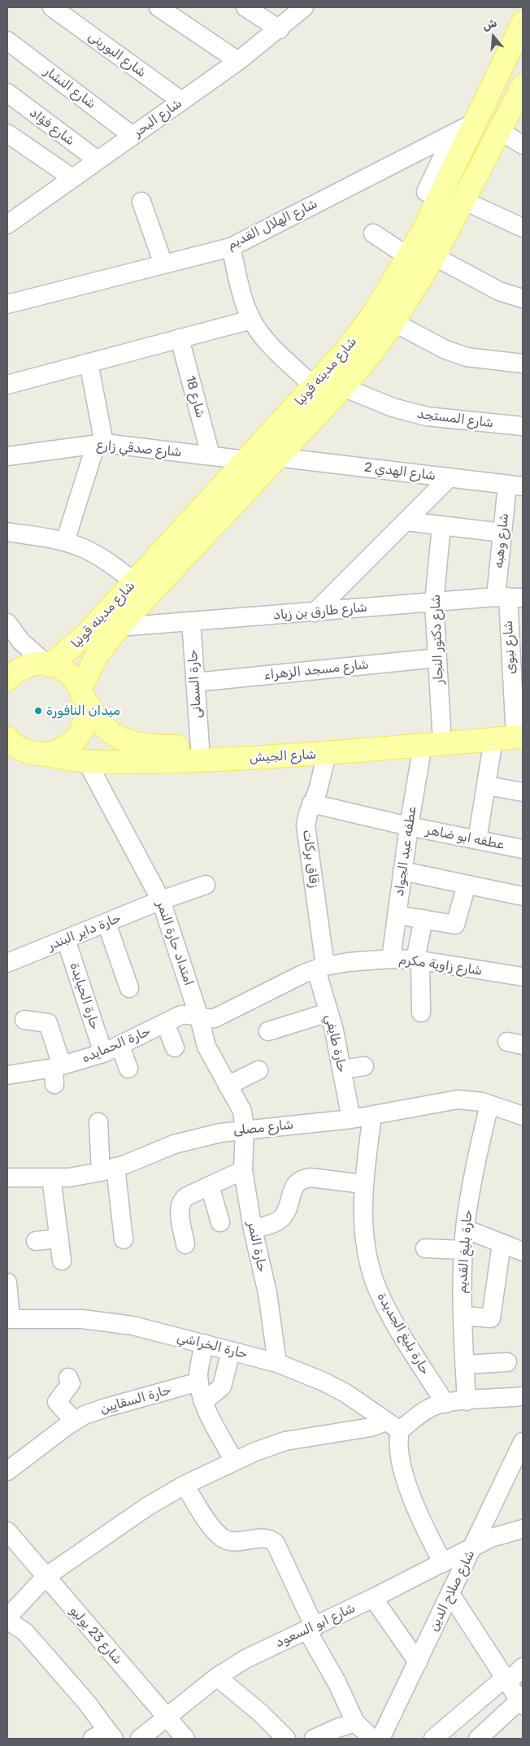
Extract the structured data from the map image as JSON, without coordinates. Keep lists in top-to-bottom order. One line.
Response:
{"streets":{"main road":["شارع مدينه قونيا","شارع الجيش"],"street":["شارع البورينى","شارع النشار","شارع البحر","شارع فؤاد","شارع الهلال القديم","شارع 18","شارع المستجد","شارع صدقي زارع","شارع الهدي 2","شارع وهبه","شارع طارق بن زياد","شارع دكتور النجار","شارع نبوى","شارع مسجد الزهراء","حارة السمانى","عطفه ابو ضاهر","عطفه عبد الجواد","زقاق بركات","حارة داير البندر","امتداد حارة النمر","شارع زاوية مكرم","حارة الحيايدة","حارة طايفي","حارة الحمايده","شارع مصلى","حارة النمر","حارة بليغ القديم","حارة بليغ الجديدة","حارة الخراشي","حارة السقايين","شارع صلاح الدين","شارع ابو السعود","شارع 23 يوليو"]},"crossings":[["شارع البورينى","شارع البحر"],["شارع النشار","شارع البحر"],["شارع البحر","شارع فؤاد"],["شارع الهلال القديم","شارع مدينه قونيا"],["شارع مدينه قونيا","شارع المستجد"],["شارع مدينه قونيا","شارع صدقي زارع"],["شارع مدينه قونيا","شارع الهدي 2"],["شارع مدينه قونيا","شارع طارق بن زياد"],["شارع مدينه قونيا","شارع الجيش"],["شارع 18","شارع صدقي زارع"],["شارع الهدي 2","شارع وهبه"],["شارع وهبه","شارع طارق بن زياد"],["شارع وهبه","شارع نبوى"],["شارع طارق بن زياد","شارع دكتور النجار"],["شارع طارق بن زياد","شارع نبوى"],["شارع طارق بن زياد","حارة السمانى"],["شارع دكتور النجار","شارع مسجد الزهراء"],["شارع دكتور النجار","شارع الجيش"],["شارع نبوى","شارع الجيش"],["شارع مسجد الزهراء","حارة السمانى"],["حارة السمانى","شارع الجيش"],["شارع الجيش","عطفه عبد الجواد"],["شارع الجيش","زقاق بركات"],["شارع الجيش","امتداد حارة النمر"],["عطفه ابو ضاهر","عطفه عبد الجواد"],["عطفه ابو ضاهر","زقاق بركات"],["عطفه عبد الجواد","شارع زاوية مكرم"],["زقاق بركات","شارع زاوية مكرم"],["زقاق بركات","حارة طايفي"],["حارة داير البندر","امتداد حارة النمر"],["حارة داير البندر","حارة الحيايدة"],["امتداد حارة النمر","شارع زاوية مكرم"],["امتداد حارة النمر","حارة الحمايده"],["امتداد حارة النمر","شارع مصلى"],["امتداد حارة النمر","حارة النمر"],["شارع زاوية مكرم","حارة طايفي"],["شارع زاوية مكرم","حارة الحمايده"],["حارة الحيايدة","حارة الحمايده"],["حارة طايفي","شارع مصلى"],["شارع مصلى","حارة النمر"],["شارع مصلى","حارة بليغ القديم"],["شارع مصلى","حارة بليغ الجديدة"],["حارة النمر","حارة الخراشي"],["شارع صلاح الدين","شارع ابو السعود"],["شارع ابو السعود","شارع 23 يوليو"]],"places":["ميدان النافورة"],"north":"top"}
